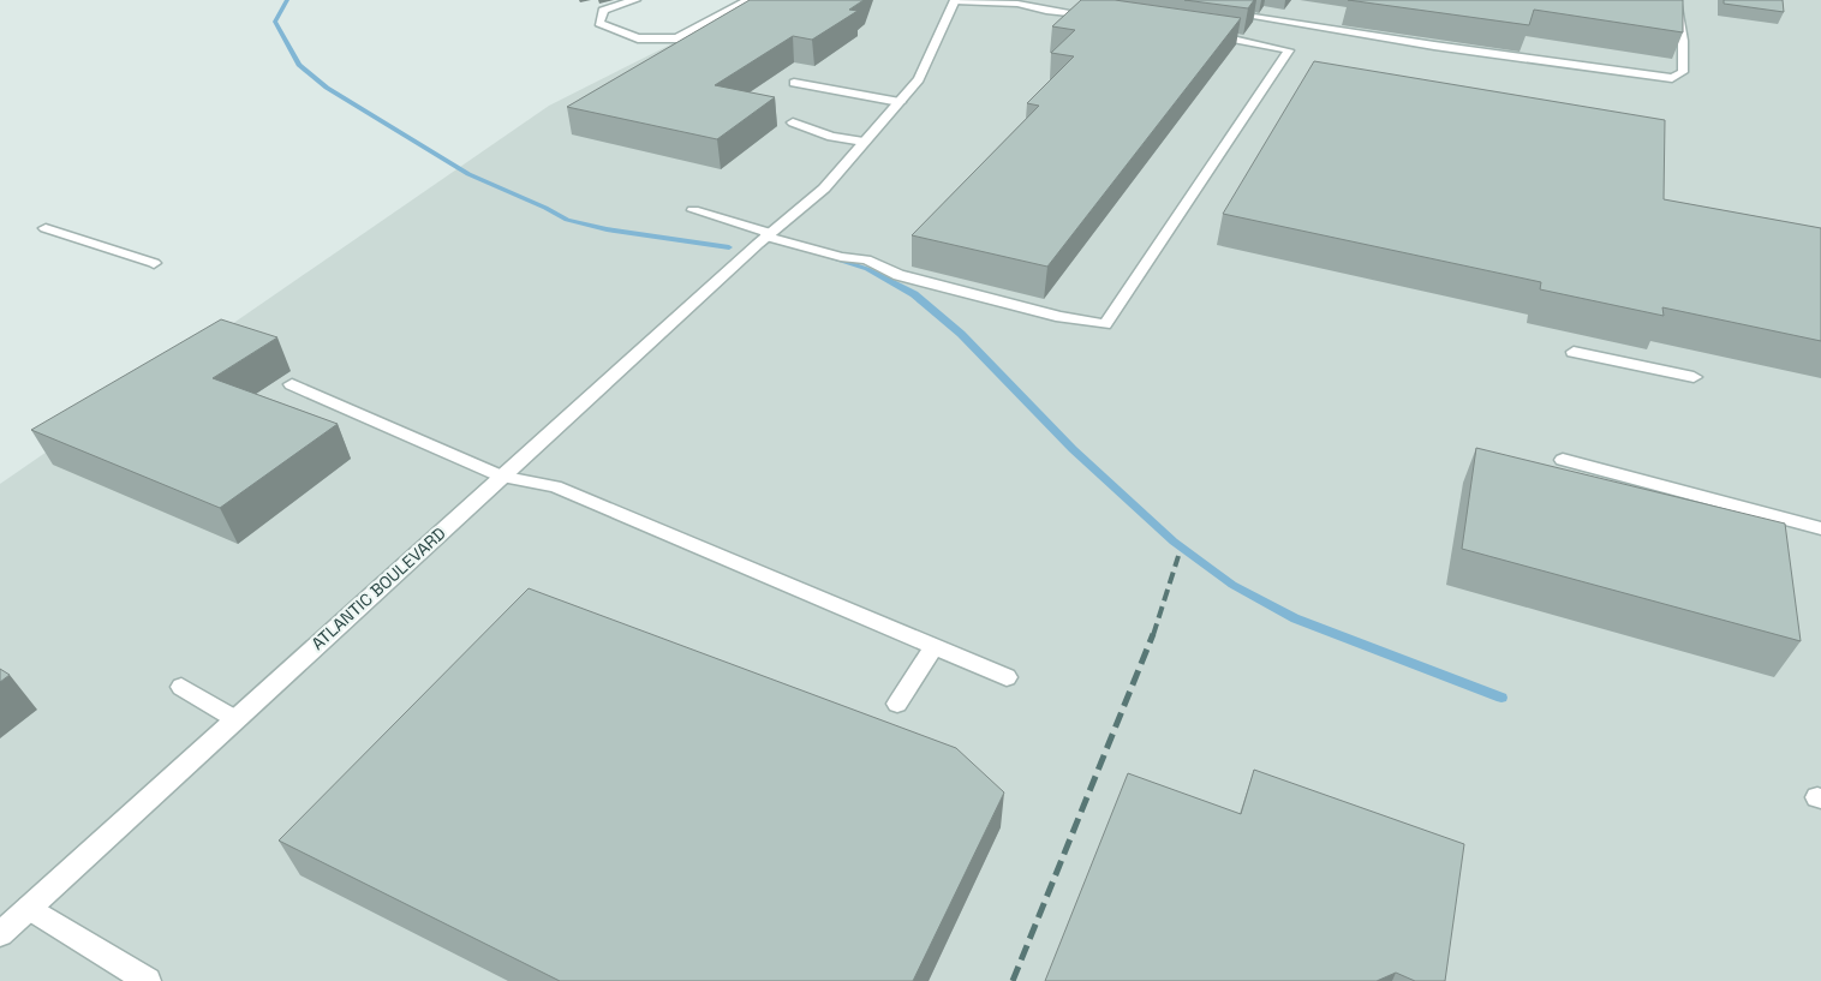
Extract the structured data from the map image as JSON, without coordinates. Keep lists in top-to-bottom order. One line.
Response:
{"streets":{"street":["ATLANTIC BOULEVARD"]}}
